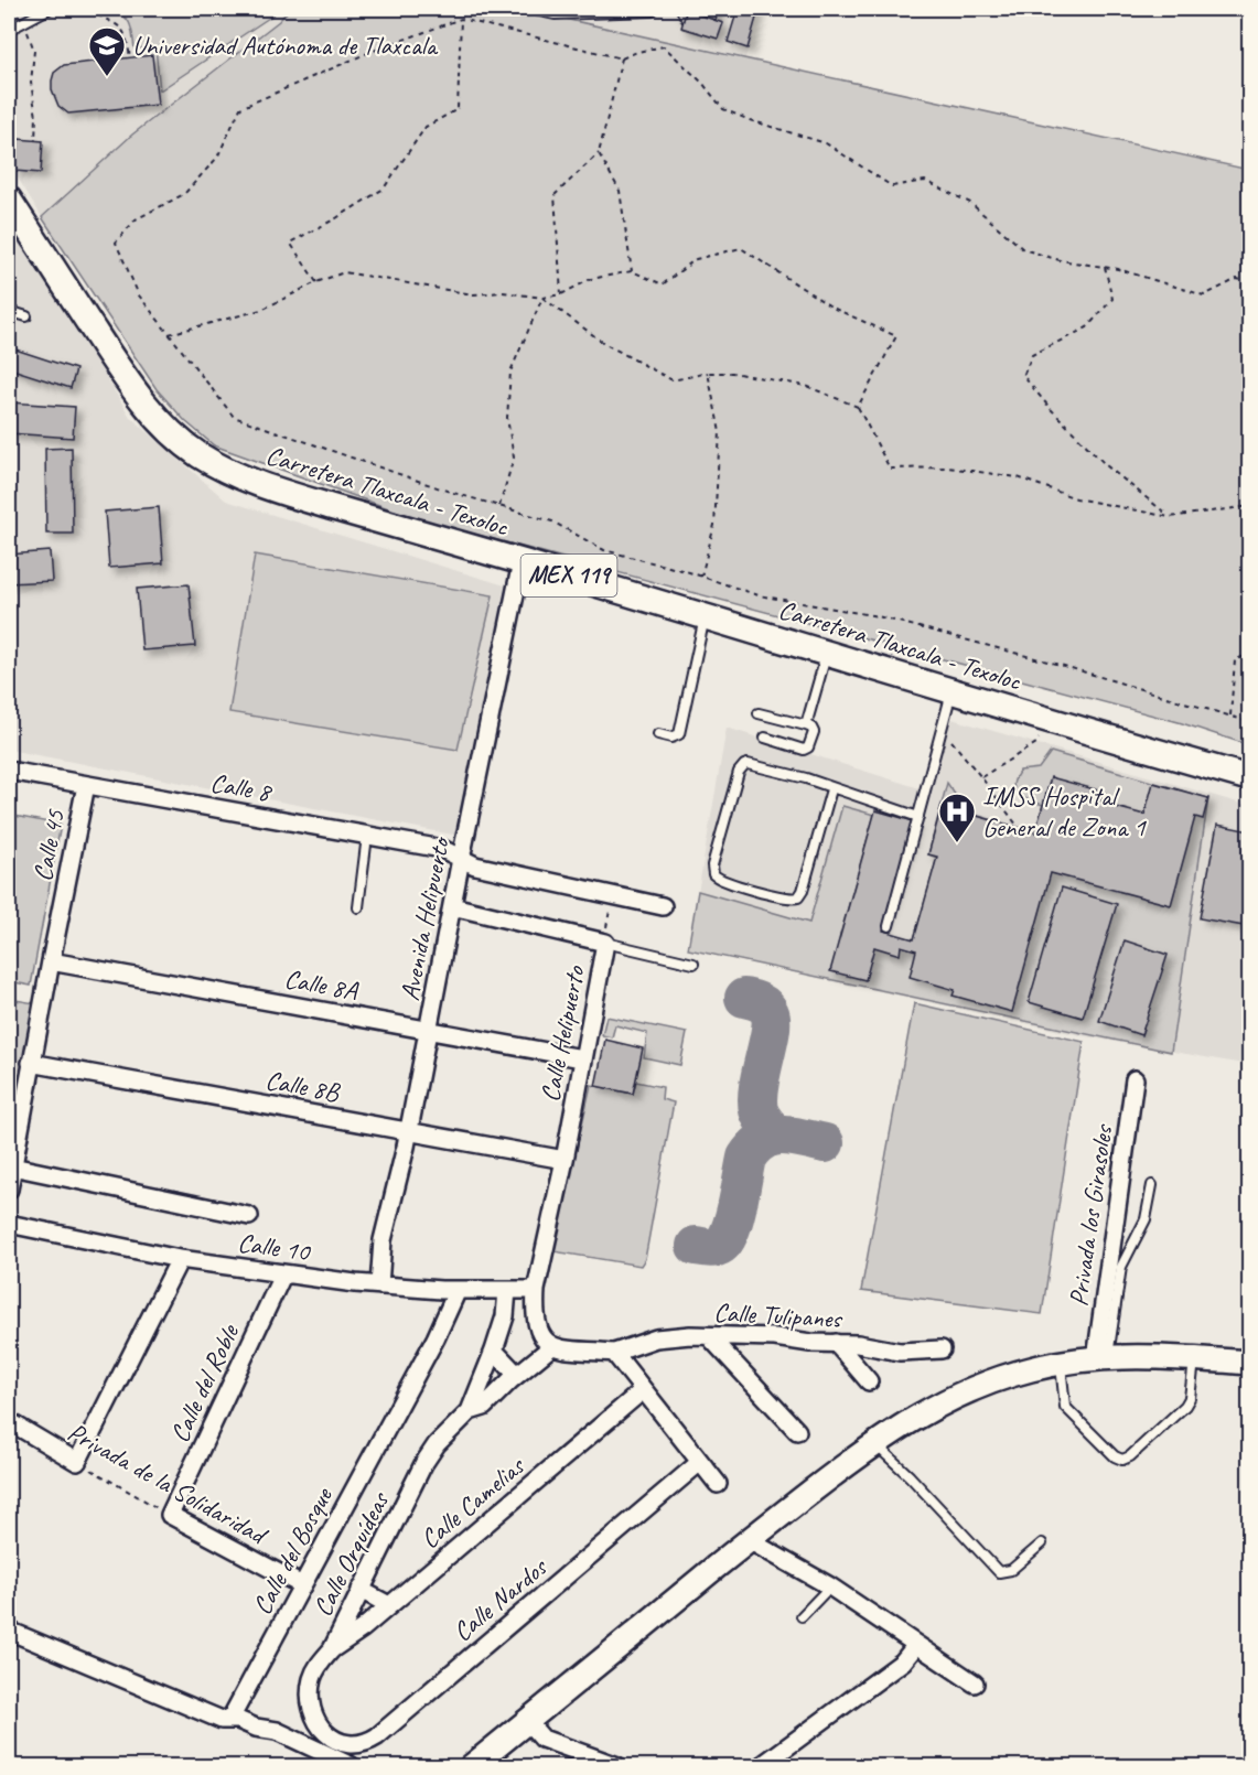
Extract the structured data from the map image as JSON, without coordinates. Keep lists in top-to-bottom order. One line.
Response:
{"streets":{"main road":["Carretera Tlaxcala - Texoloc","MEX 119"],"street":["Calle 8","Calle 45","Avenida Helipuerto","Calle 8A","Calle Helipuerto","Calle 8B","Privada los Girasoles","Calle 10","Calle Tulipanes","Calle del Roble","Privada de la Solidaridad","Calle Camelias","Calle del Bosque","Calle Orquídeas","Calle Nardos"]},"crossings":[["Carretera Tlaxcala - Texoloc","Avenida Helipuerto"],["Calle 8","Calle 45"],["Calle 8","Avenida Helipuerto"],["Calle 45","Calle 8A"],["Calle 45","Calle 8B"],["Avenida Helipuerto","Calle 8A"],["Avenida Helipuerto","Calle Helipuerto"],["Avenida Helipuerto","Calle 8B"],["Avenida Helipuerto","Calle 10"],["Calle 8A","Calle Helipuerto"],["Calle Helipuerto","Calle 8B"],["Calle Helipuerto","Calle 10"],["Calle 10","Calle del Roble"],["Calle 10","Calle del Bosque"],["Calle 10","Calle Orquídeas"],["Calle del Roble","Privada de la Solidaridad"],["Privada de la Solidaridad","Calle del Bosque"],["Calle Camelias","Calle Orquídeas"],["Calle Orquídeas","Calle Nardos"]],"places":{"school or university":["Universidad Autónoma de Tlaxcala"],"hospital":["IMSS Hospital General de Zona 1"]}}
